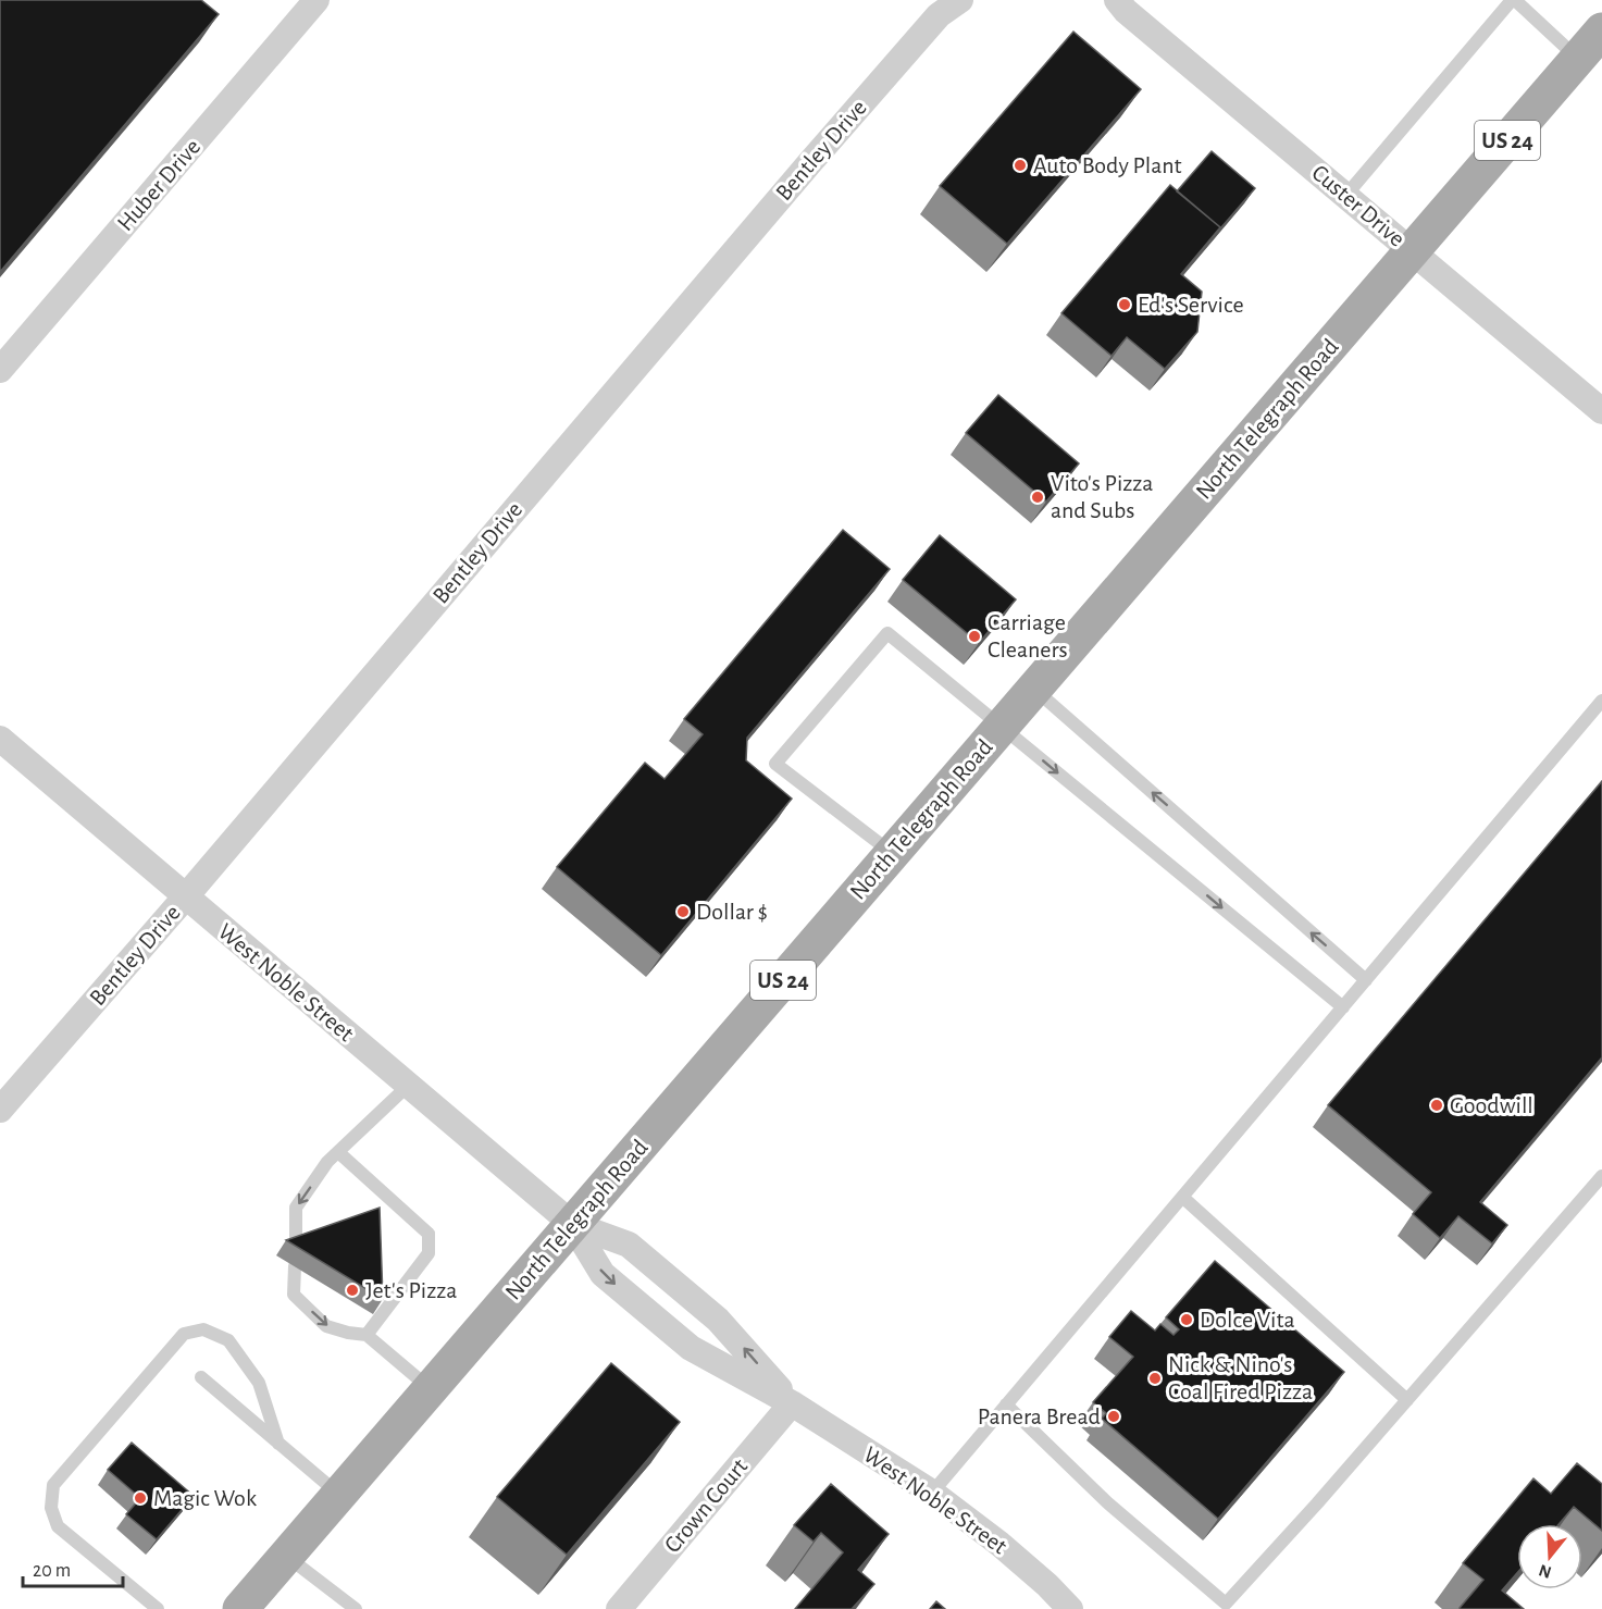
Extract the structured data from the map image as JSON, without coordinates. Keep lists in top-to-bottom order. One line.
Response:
{"streets":{"main road":["US 24","North Telegraph Road"],"street":["Bentley Drive","Huber Drive","Custer Drive","West Noble Street","Crown Court"]},"crossings":[["Bentley Drive","West Noble Street"],["Custer Drive","North Telegraph Road"],["North Telegraph Road","West Noble Street"],["West Noble Street","Crown Court"]],"places":["Auto Body Plant","Ed's Service","Vito's Pizza and Subs","Carriage Cleaners","Dollar $","Goodwill","Jet's Pizza","Dolce Vita","Nick & Nino's Coal Fired Pizza","Panera Bread","Magic Wok"],"scale_bar":"20 m","north":"bottom"}
